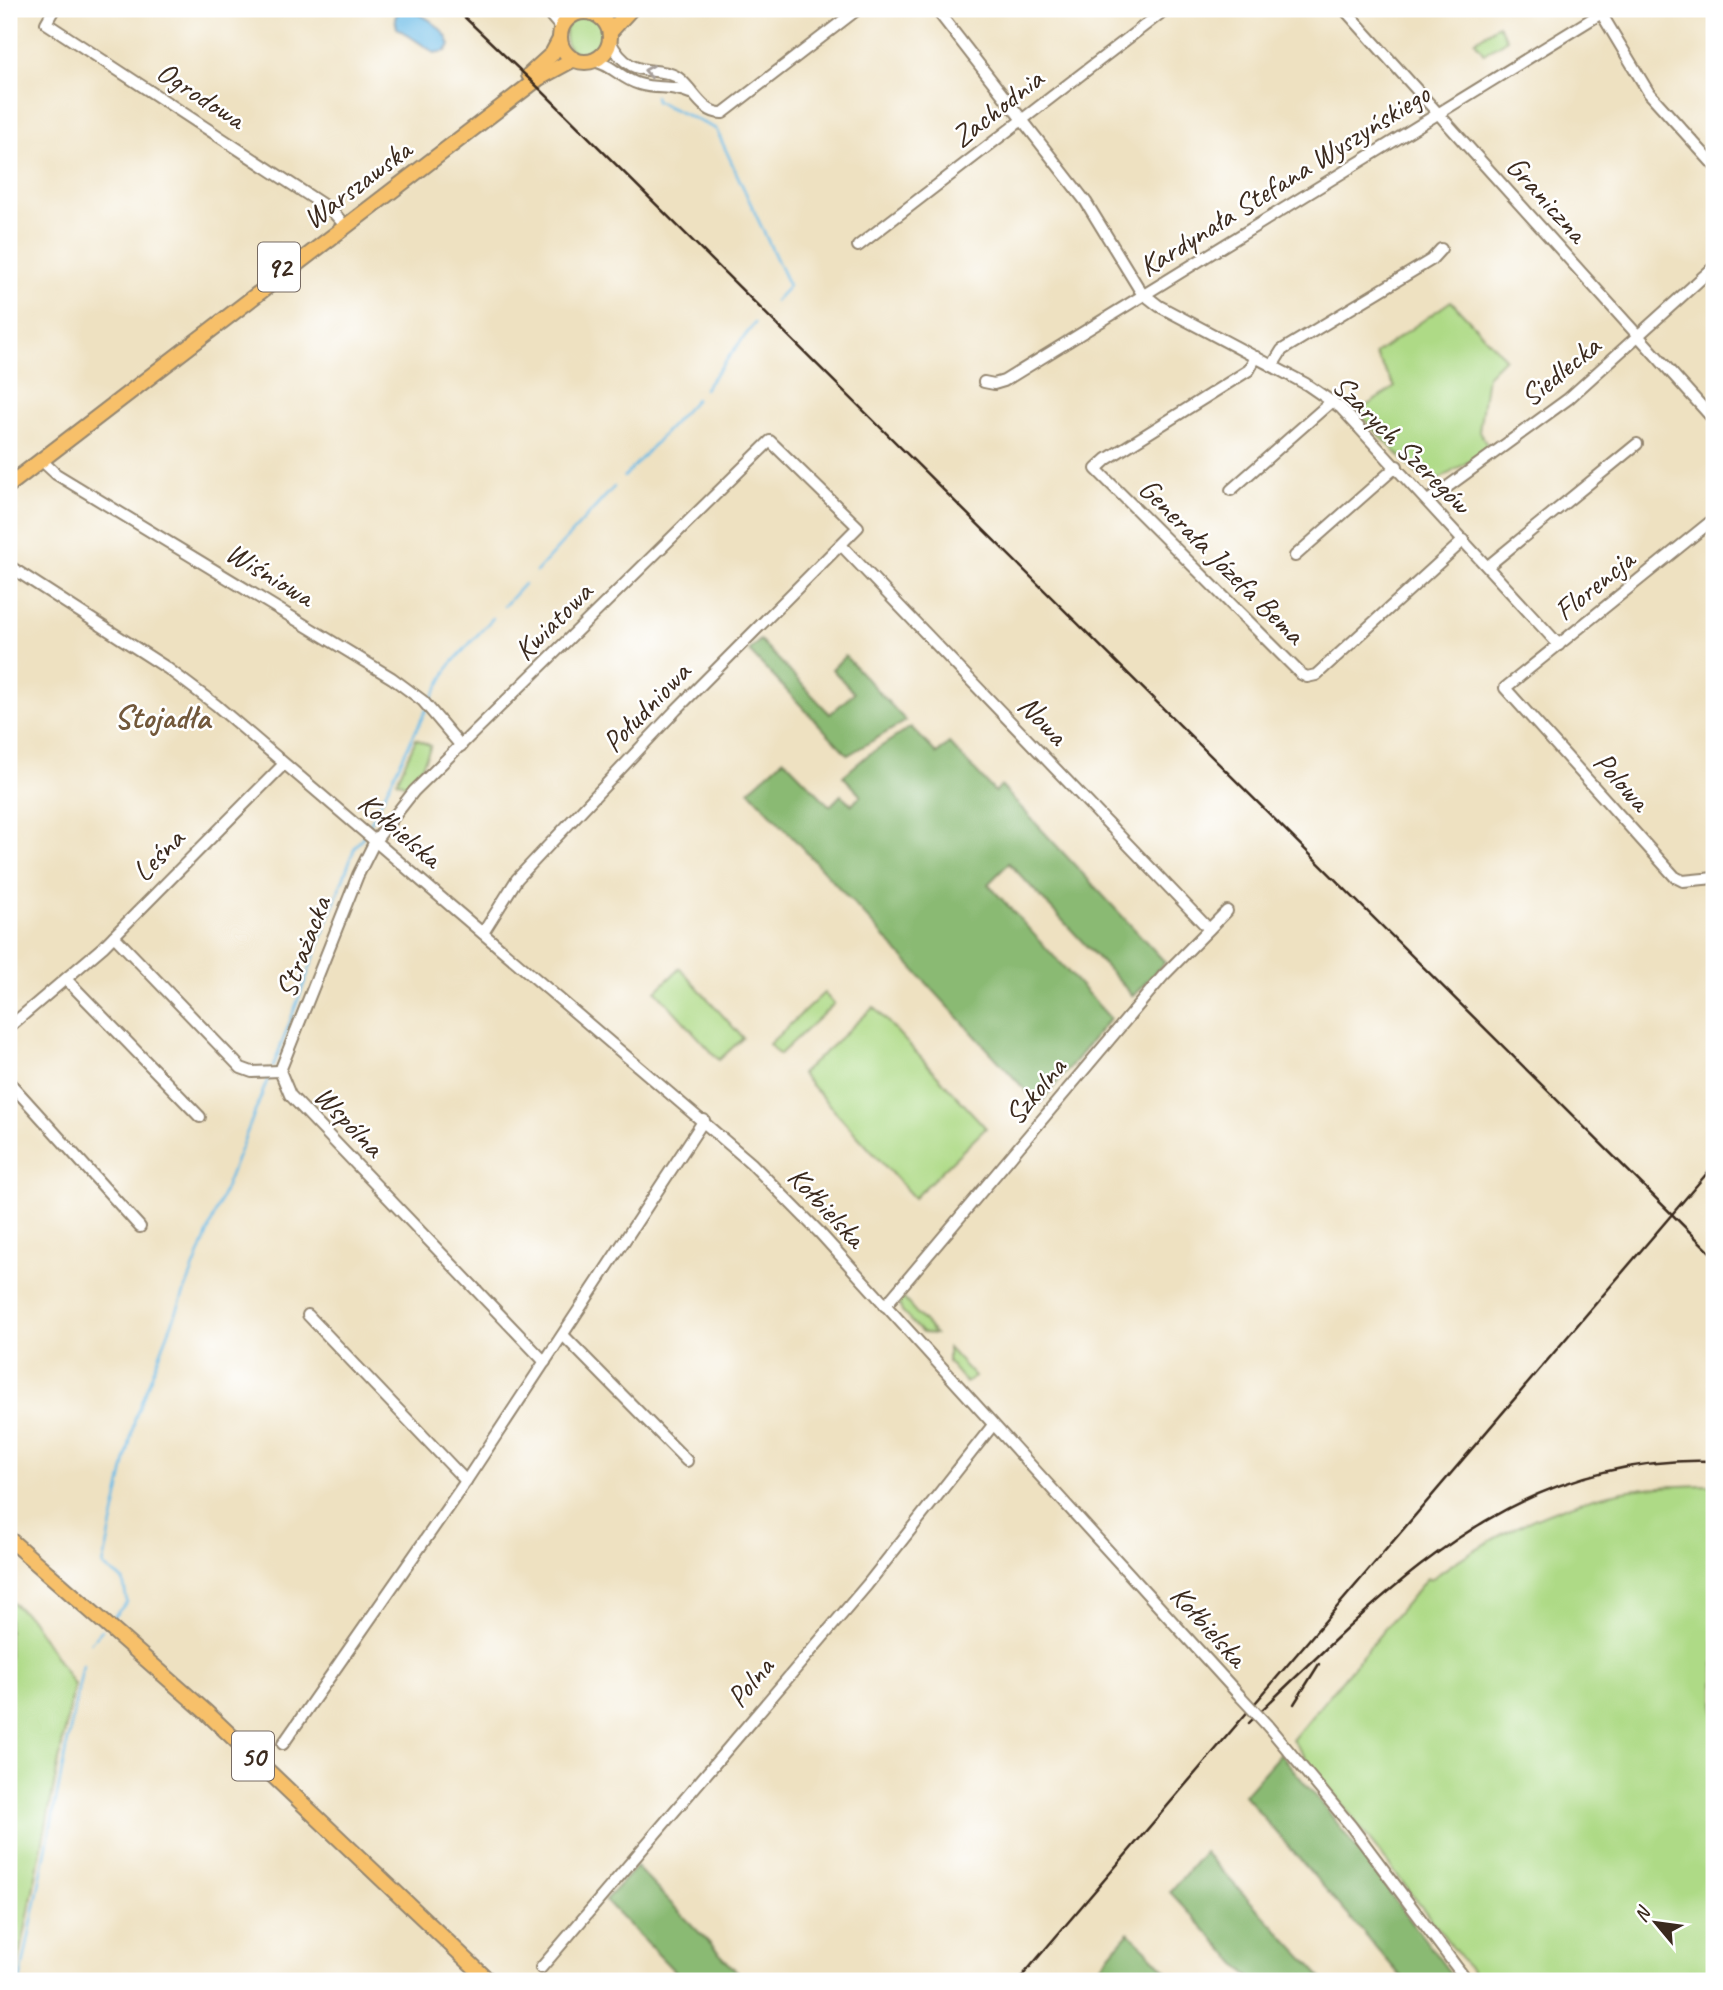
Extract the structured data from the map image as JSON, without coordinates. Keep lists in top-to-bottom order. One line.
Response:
{"streets":{"main road":["Warszawska","92","50"],"street":["Ogrodowa","Zachodnia","Kardynała Stefana Wyszyńskiego","Graniczna","Siedlecka","Szarych Szeregów","Generała Józefa Bema","Wiśniowa","Florencja","Kwiatowa","Południowa","Nowa","Polowa","Kołbielska","Leśna","Strażacka","Szkolna","Wspólna","Polna"]},"crossings":[["Ogrodowa","Warszawska"],["Kardynała Stefana Wyszyńskiego","Graniczna"],["Kardynała Stefana Wyszyńskiego","Szarych Szeregów"],["Warszawska","92"],["Warszawska","Wiśniowa"],["Graniczna","Siedlecka"],["Siedlecka","Szarych Szeregów"],["Szarych Szeregów","Generała Józefa Bema"],["Szarych Szeregów","Florencja"],["Wiśniowa","Kwiatowa"],["Florencja","Polowa"],["Kwiatowa","Południowa"],["Kwiatowa","Kołbielska"],["Kwiatowa","Strażacka"],["Południowa","Nowa"],["Południowa","Kołbielska"],["Nowa","Szkolna"],["Kołbielska","Leśna"],["Kołbielska","Strażacka"],["Kołbielska","Szkolna"],["Kołbielska","Polna"],["Strażacka","Wspólna"]],"districts":["Stojadła"],"north":"top left"}
